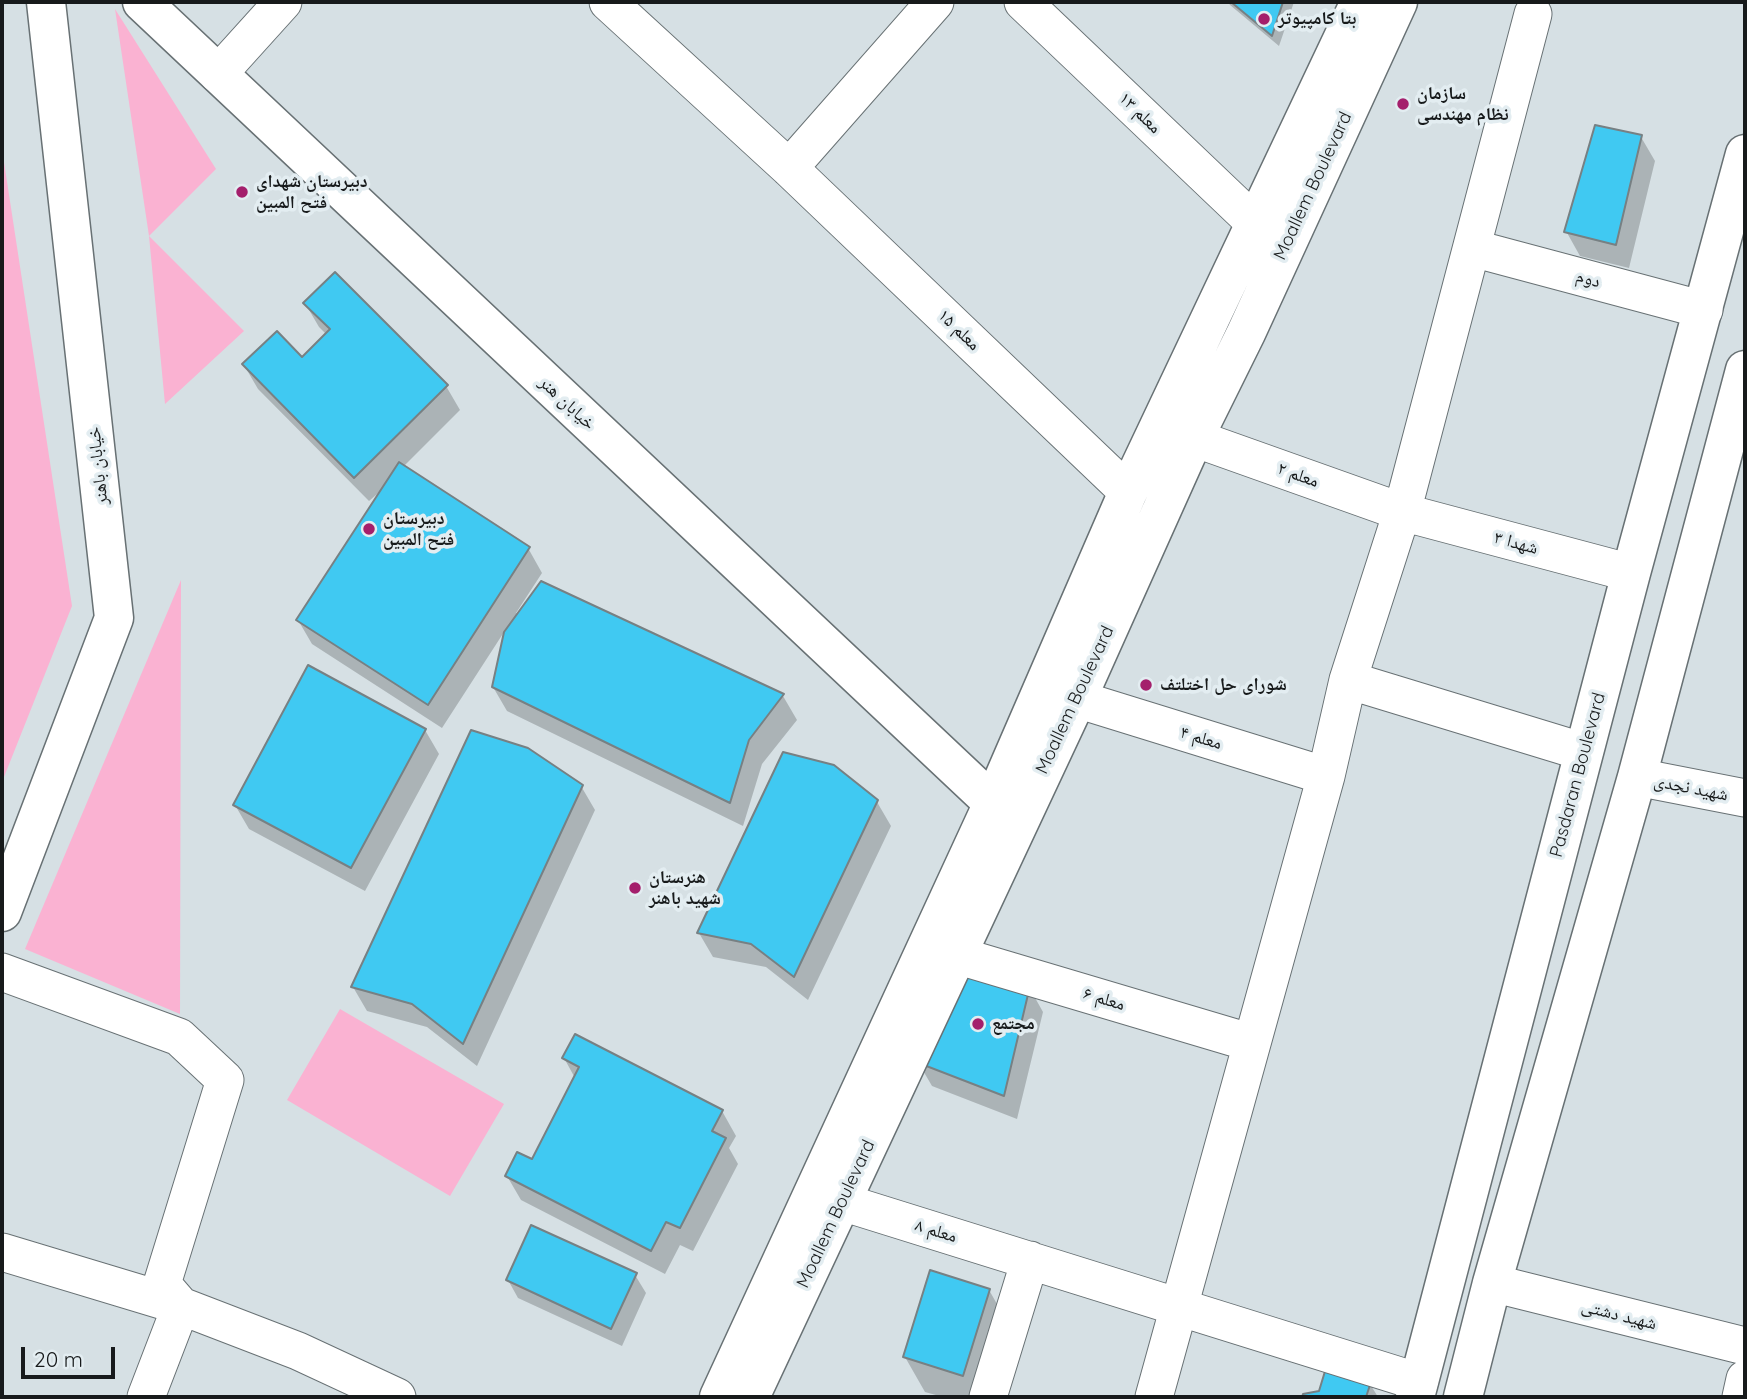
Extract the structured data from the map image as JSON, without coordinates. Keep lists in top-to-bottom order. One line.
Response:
{"streets":{"main road":["Moallem Boulevard","خیابان هنر","خیابان باهنر","Pasdaran Boulevard"],"street":["معلم ۱۳","دوم","معلم ۱۵","معلم ۲","شهدا ۳","معلم ۴","شهید نجدی","معلم ۶","معلم ۸","شهید دشتی"]},"crossings":[["معلم ۱۳","Moallem Boulevard"],["Moallem Boulevard","معلم ۱۵"],["Moallem Boulevard","خیابان هنر"],["Moallem Boulevard","معلم ۲"],["Moallem Boulevard","معلم ۴"],["Moallem Boulevard","معلم ۶"],["Moallem Boulevard","معلم ۸"],["دوم","Pasdaran Boulevard"],["معلم ۲","شهدا ۳"],["شهدا ۳","Pasdaran Boulevard"],["Pasdaran Boulevard","معلم ۸"]],"places":["بتا کامپیوتر","سازمان نظام مهندسی","دبیرستان شهدای فتح المبین","دبیرستان فتح المبین","شورای حل اختلتف","هنرستان شهید باهنر","مجتمع"],"scale_bar":"20 m"}
